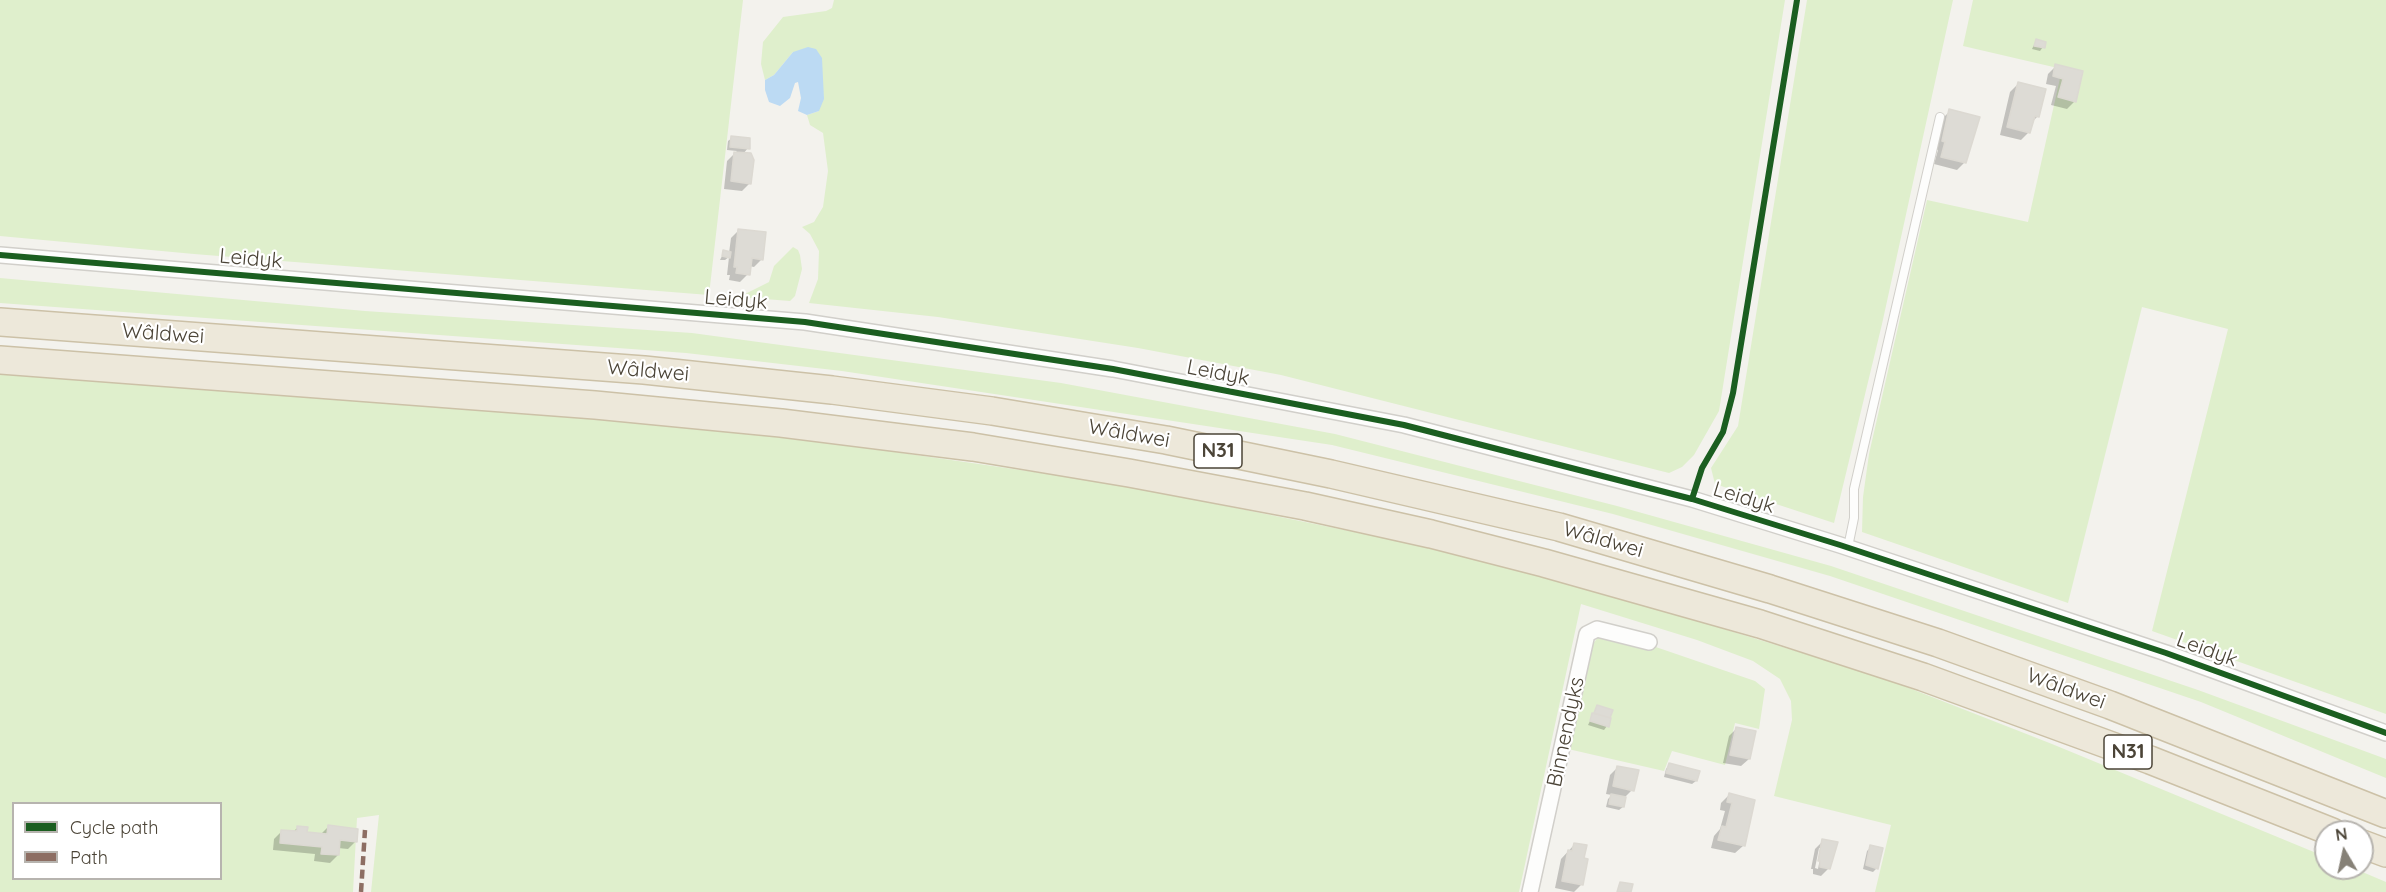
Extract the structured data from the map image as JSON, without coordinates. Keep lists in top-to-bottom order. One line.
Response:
{"streets":{"highway":["Wâldwei","N31"],"street":["Leidyk","Binnendyks"]},"legend":["Cycle path","Path"],"north":"top"}
